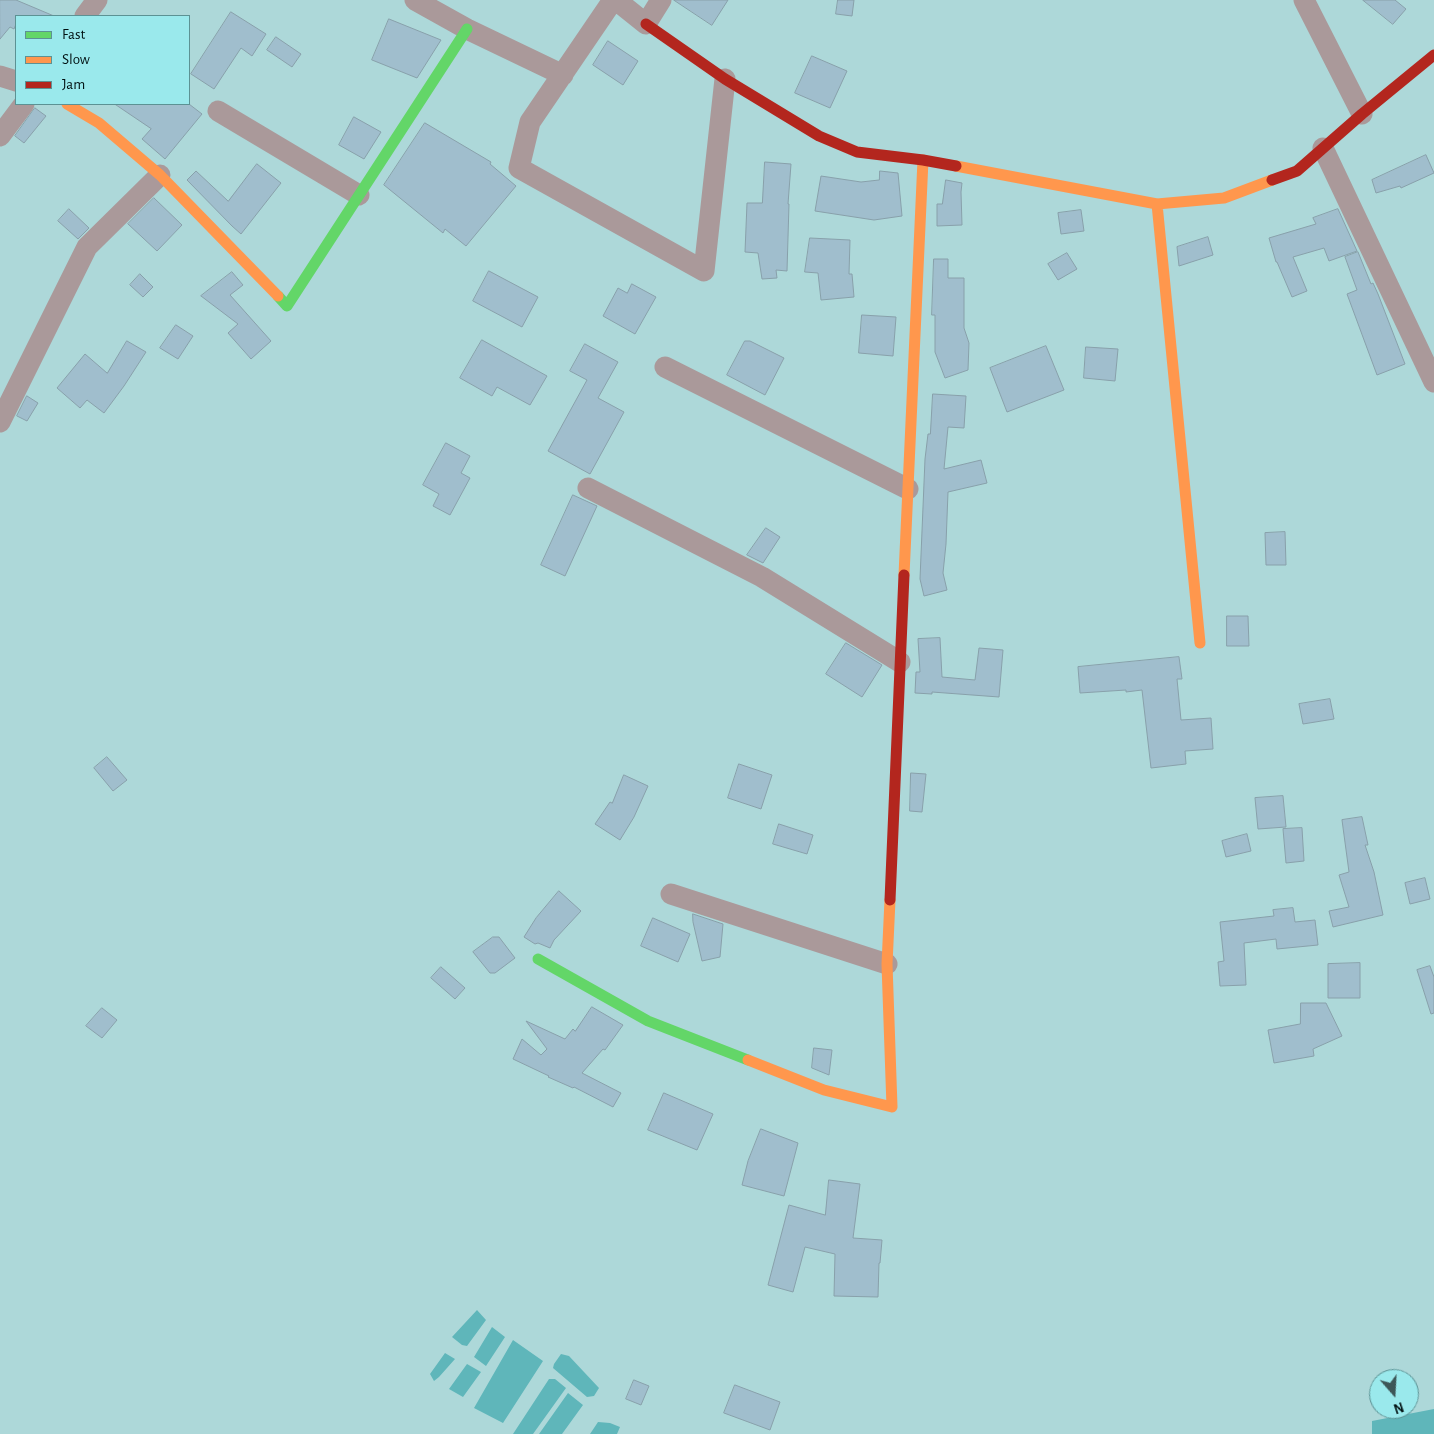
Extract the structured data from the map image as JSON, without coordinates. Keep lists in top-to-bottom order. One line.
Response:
{"legend":["Fast","Slow","Jam"],"north":"bottom"}
